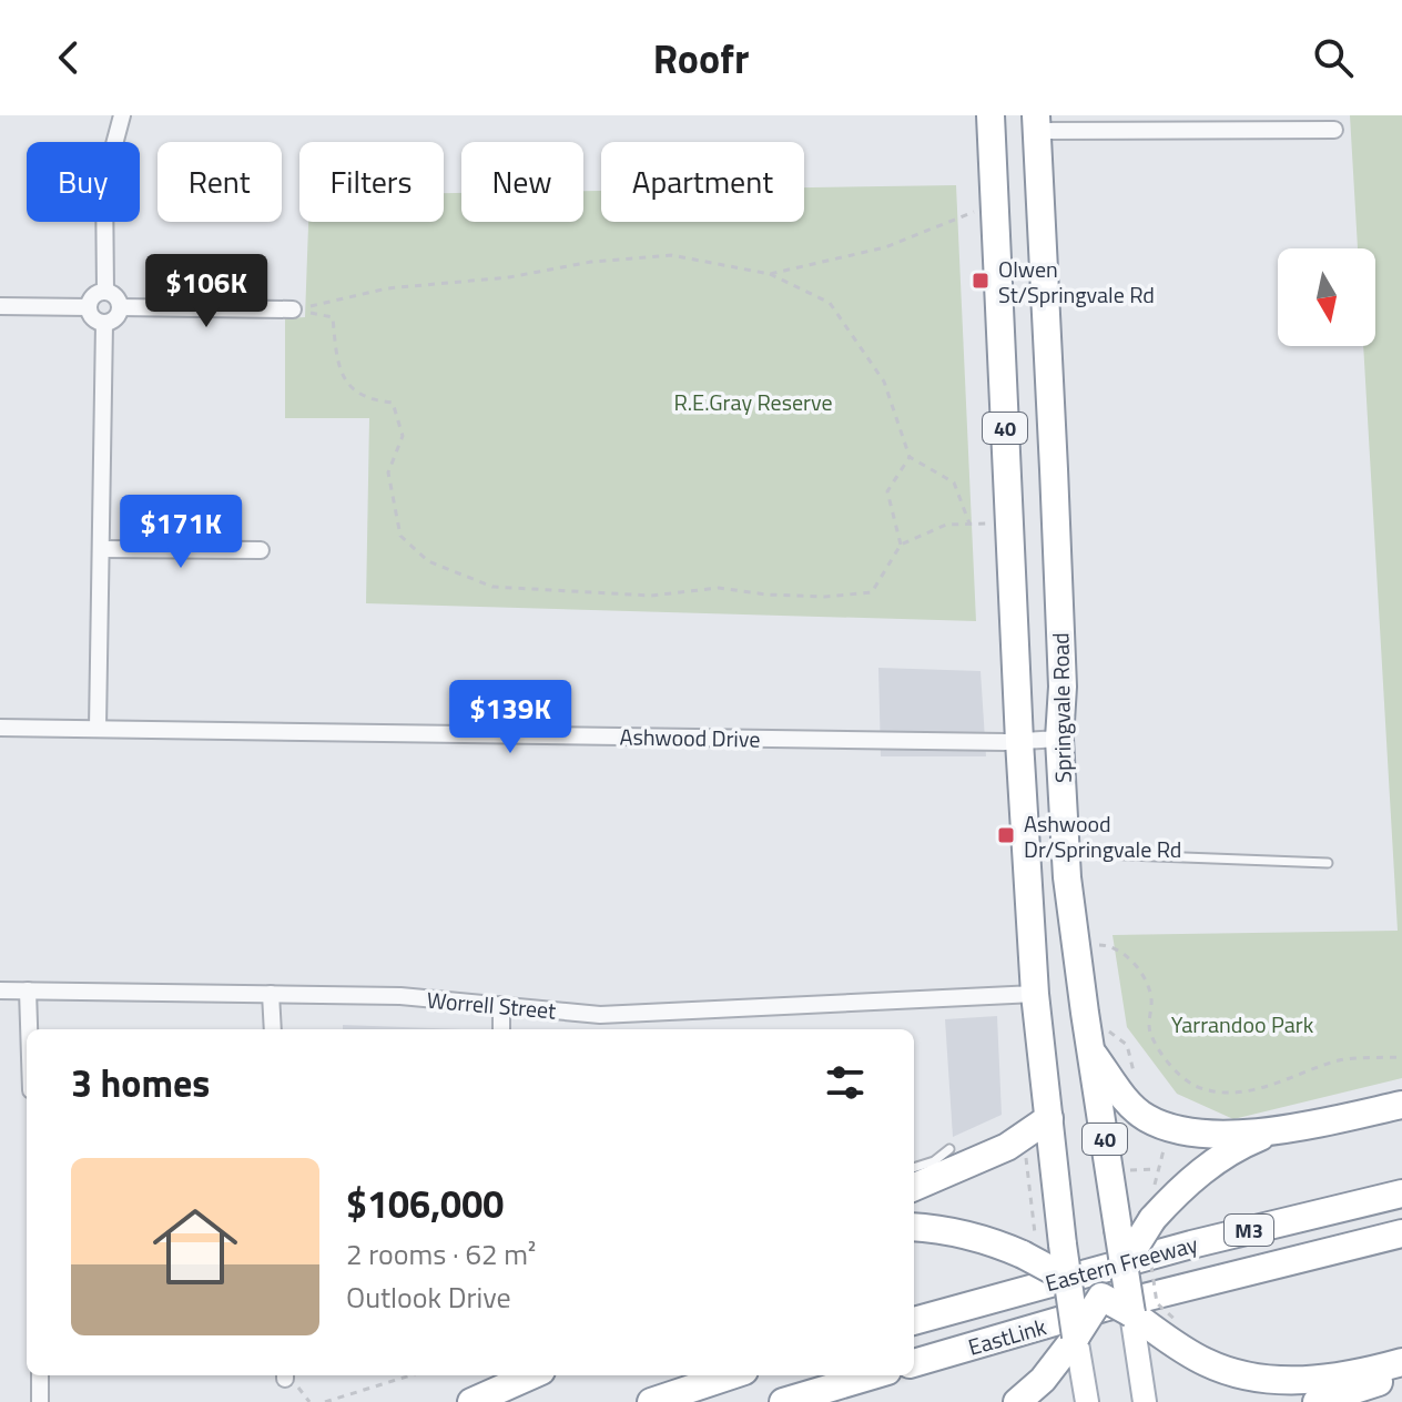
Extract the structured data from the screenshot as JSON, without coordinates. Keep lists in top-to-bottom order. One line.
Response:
{"streets":{"highway":["40","Springvale Road","M3","Eastern Freeway","EastLink"],"street":["Ashwood Drive","Worrell Street"]},"crossings":[["Springvale Road","Ashwood Drive"],["Springvale Road","Worrell Street"],["Eastern Freeway","EastLink"]],"parks":["R.E.Gray Reserve","Yarrandoo Park"],"places":{"transit":["Olwen St/Springvale Rd","Ashwood Dr/Springvale Rd"]},"north":"bottom","page":{"header":"Roofr","chip":["Buy","Rent","Filters","New","Apartment"],"price":["$106K","$171K","$139K"],"heading":"3 homes","list":[{"name":"$106,000","note":"2 rooms · 62 m² · Outlook Drive"}]}}
